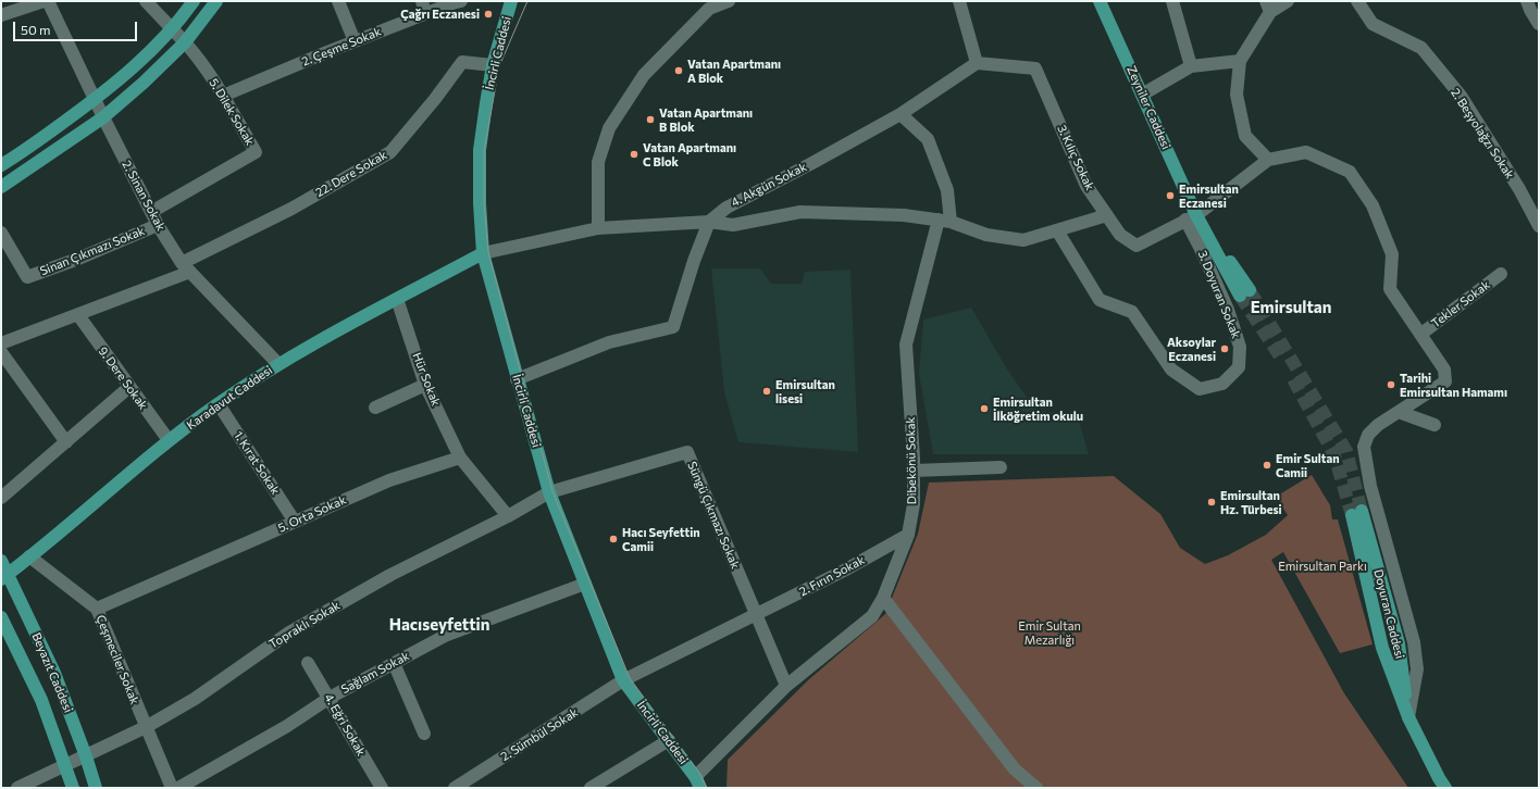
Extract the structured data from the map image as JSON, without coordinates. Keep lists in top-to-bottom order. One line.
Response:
{"streets":{"main road":["İncirli Caddesi","Zeyniler Caddesi","Karadavut Caddesi","Doyuran Caddesi","Beyazıt Caddesi"],"street":["2. Çeşme Sokak","5. Dilek Sokak","2. Beşyolağzı Sokak","3. Kılıç Sokak","22. Dere Sokak","4. Akgün Sokak","2. Sinan Sokak","Sinan Çıkmazı Sokak","3. Doyuran Sokak","Tekler Sokak","9. Dere Sokak","Hür Sokak","Dibekönü Sokak","1. Kırat Sokak","5. Orta Sokak","Süngü Çıkmazı Sokak","2. Fırın Sokak","Topraklı Sokak","Çeşmeciler Sokak","Sağlam Sokak","4. Eğri Sokak","2. Sümbül Sokak"]},"crossings":[["2. Çeşme Sokak","5. Dilek Sokak"],["İncirli Caddesi","22. Dere Sokak"],["İncirli Caddesi","Karadavut Caddesi"],["İncirli Caddesi","Dibekönü Sokak"],["İncirli Caddesi","Süngü Çıkmazı Sokak"],["İncirli Caddesi","2. Fırın Sokak"],["İncirli Caddesi","Topraklı Sokak"],["İncirli Caddesi","Sağlam Sokak"],["İncirli Caddesi","2. Sümbül Sokak"],["Zeyniler Caddesi","3. Kılıç Sokak"],["Zeyniler Caddesi","3. Doyuran Sokak"],["5. Dilek Sokak","2. Sinan Sokak"],["3. Kılıç Sokak","4. Akgün Sokak"],["3. Kılıç Sokak","3. Doyuran Sokak"],["22. Dere Sokak","2. Sinan Sokak"],["22. Dere Sokak","9. Dere Sokak"],["2. Sinan Sokak","Sinan Çıkmazı Sokak"],["2. Sinan Sokak","Karadavut Caddesi"],["9. Dere Sokak","Karadavut Caddesi"],["Hür Sokak","Karadavut Caddesi"],["Hür Sokak","5. Orta Sokak"],["Karadavut Caddesi","1. Kırat Sokak"],["Karadavut Caddesi","Çeşmeciler Sokak"],["Karadavut Caddesi","Beyazıt Caddesi"],["Dibekönü Sokak","2. Fırın Sokak"],["1. Kırat Sokak","5. Orta Sokak"],["5. Orta Sokak","Çeşmeciler Sokak"],["Süngü Çıkmazı Sokak","2. Fırın Sokak"],["Süngü Çıkmazı Sokak","Topraklı Sokak"],["2. Fırın Sokak","2. Sümbül Sokak"],["Topraklı Sokak","Çeşmeciler Sokak"],["Topraklı Sokak","Beyazıt Caddesi"],["Sağlam Sokak","4. Eğri Sokak"]],"districts":["Emirsultan","Hacıseyfettin"],"parks":["Emirsultan Parkı","Emir Sultan Mezarlığı"],"places":["Çağrı Eczanesi","Vatan Apartmanı A Blok","Vatan Apartmanı B Blok","Vatan Apartmanı C Blok","Emirsultan Eczanesi","Aksoylar Eczanesi","Tarihi Emirsultan Hamamı","Emirsultan lisesi","Emirsultan İlköğretim okulu","Emir Sultan Camii","Emirsultan Hz. Türbesi","Hacı Seyfettin Camii"],"scale_bar":"50 m"}
